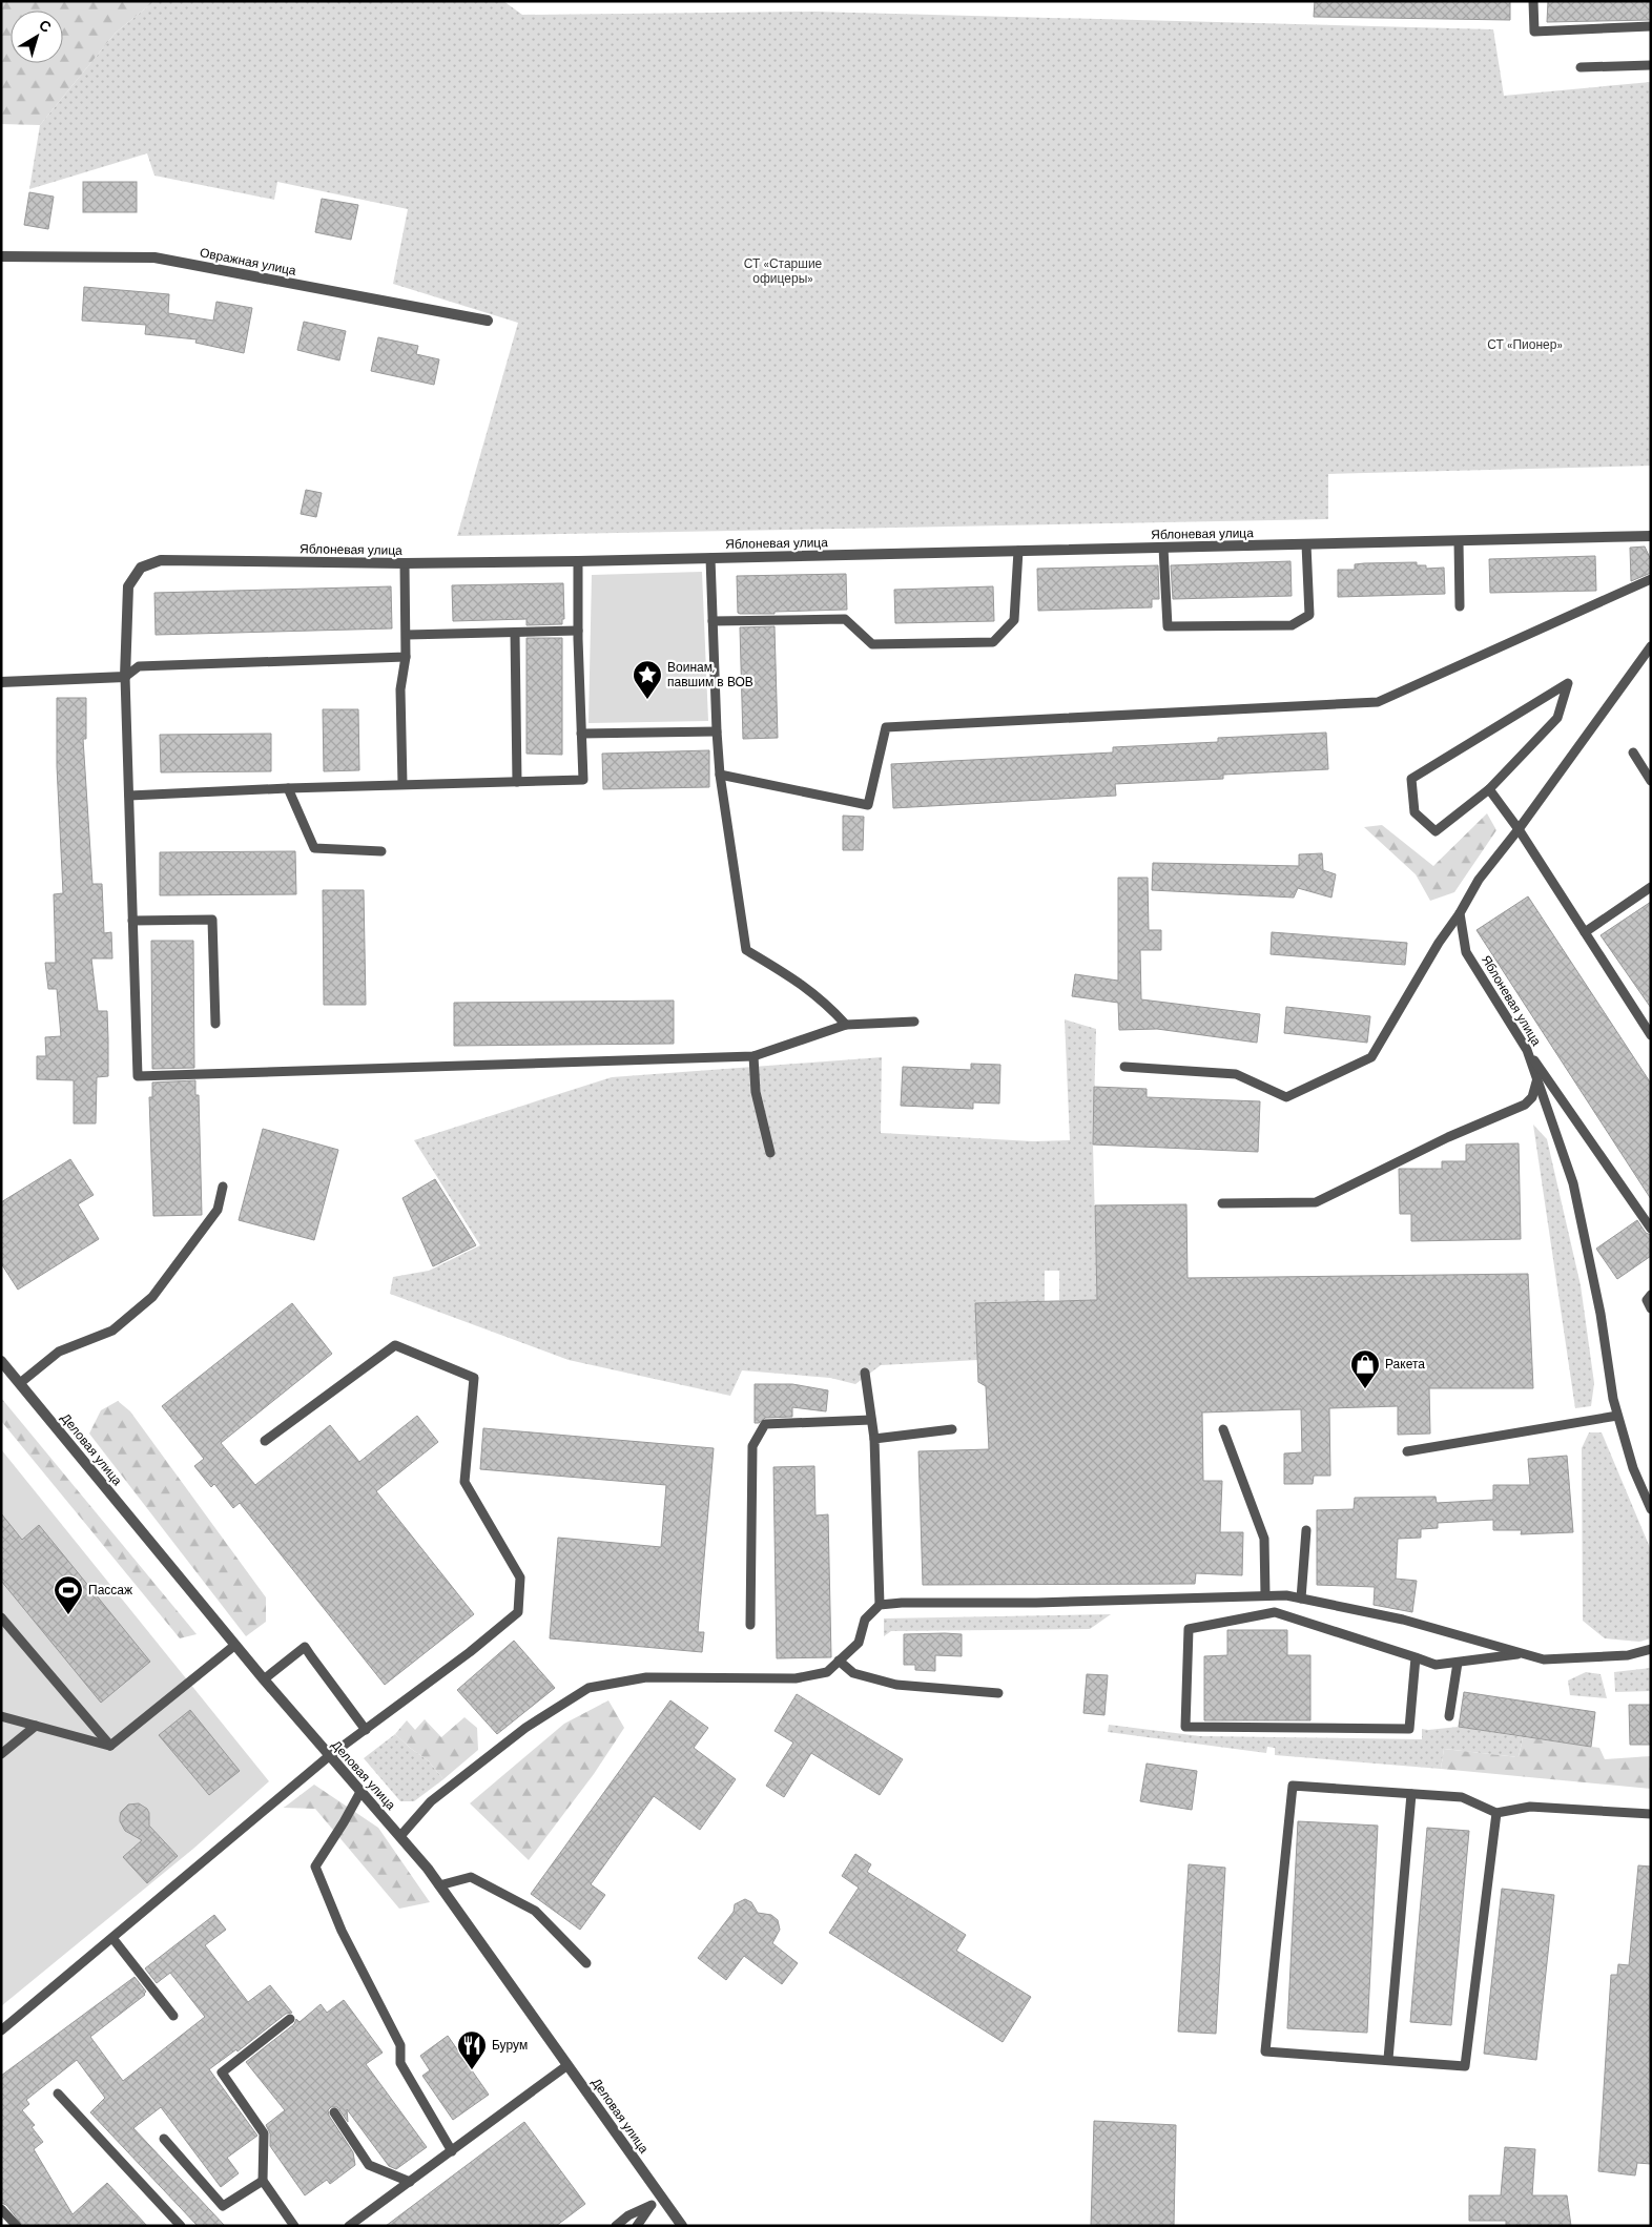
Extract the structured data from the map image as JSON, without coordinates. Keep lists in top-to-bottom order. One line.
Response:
{"streets":{"street":["Овражная улица","Яблоневая улица","Деловая улица"]},"parks":["СТ «Старшие офицеры»","СТ «Пионер»"],"places":{"place":["Воинам, павшим в ВОВ"],"shop":["Ракета"],"sports":["Пассаж"],"restaurant":["Бурум"]},"north":"top right"}
